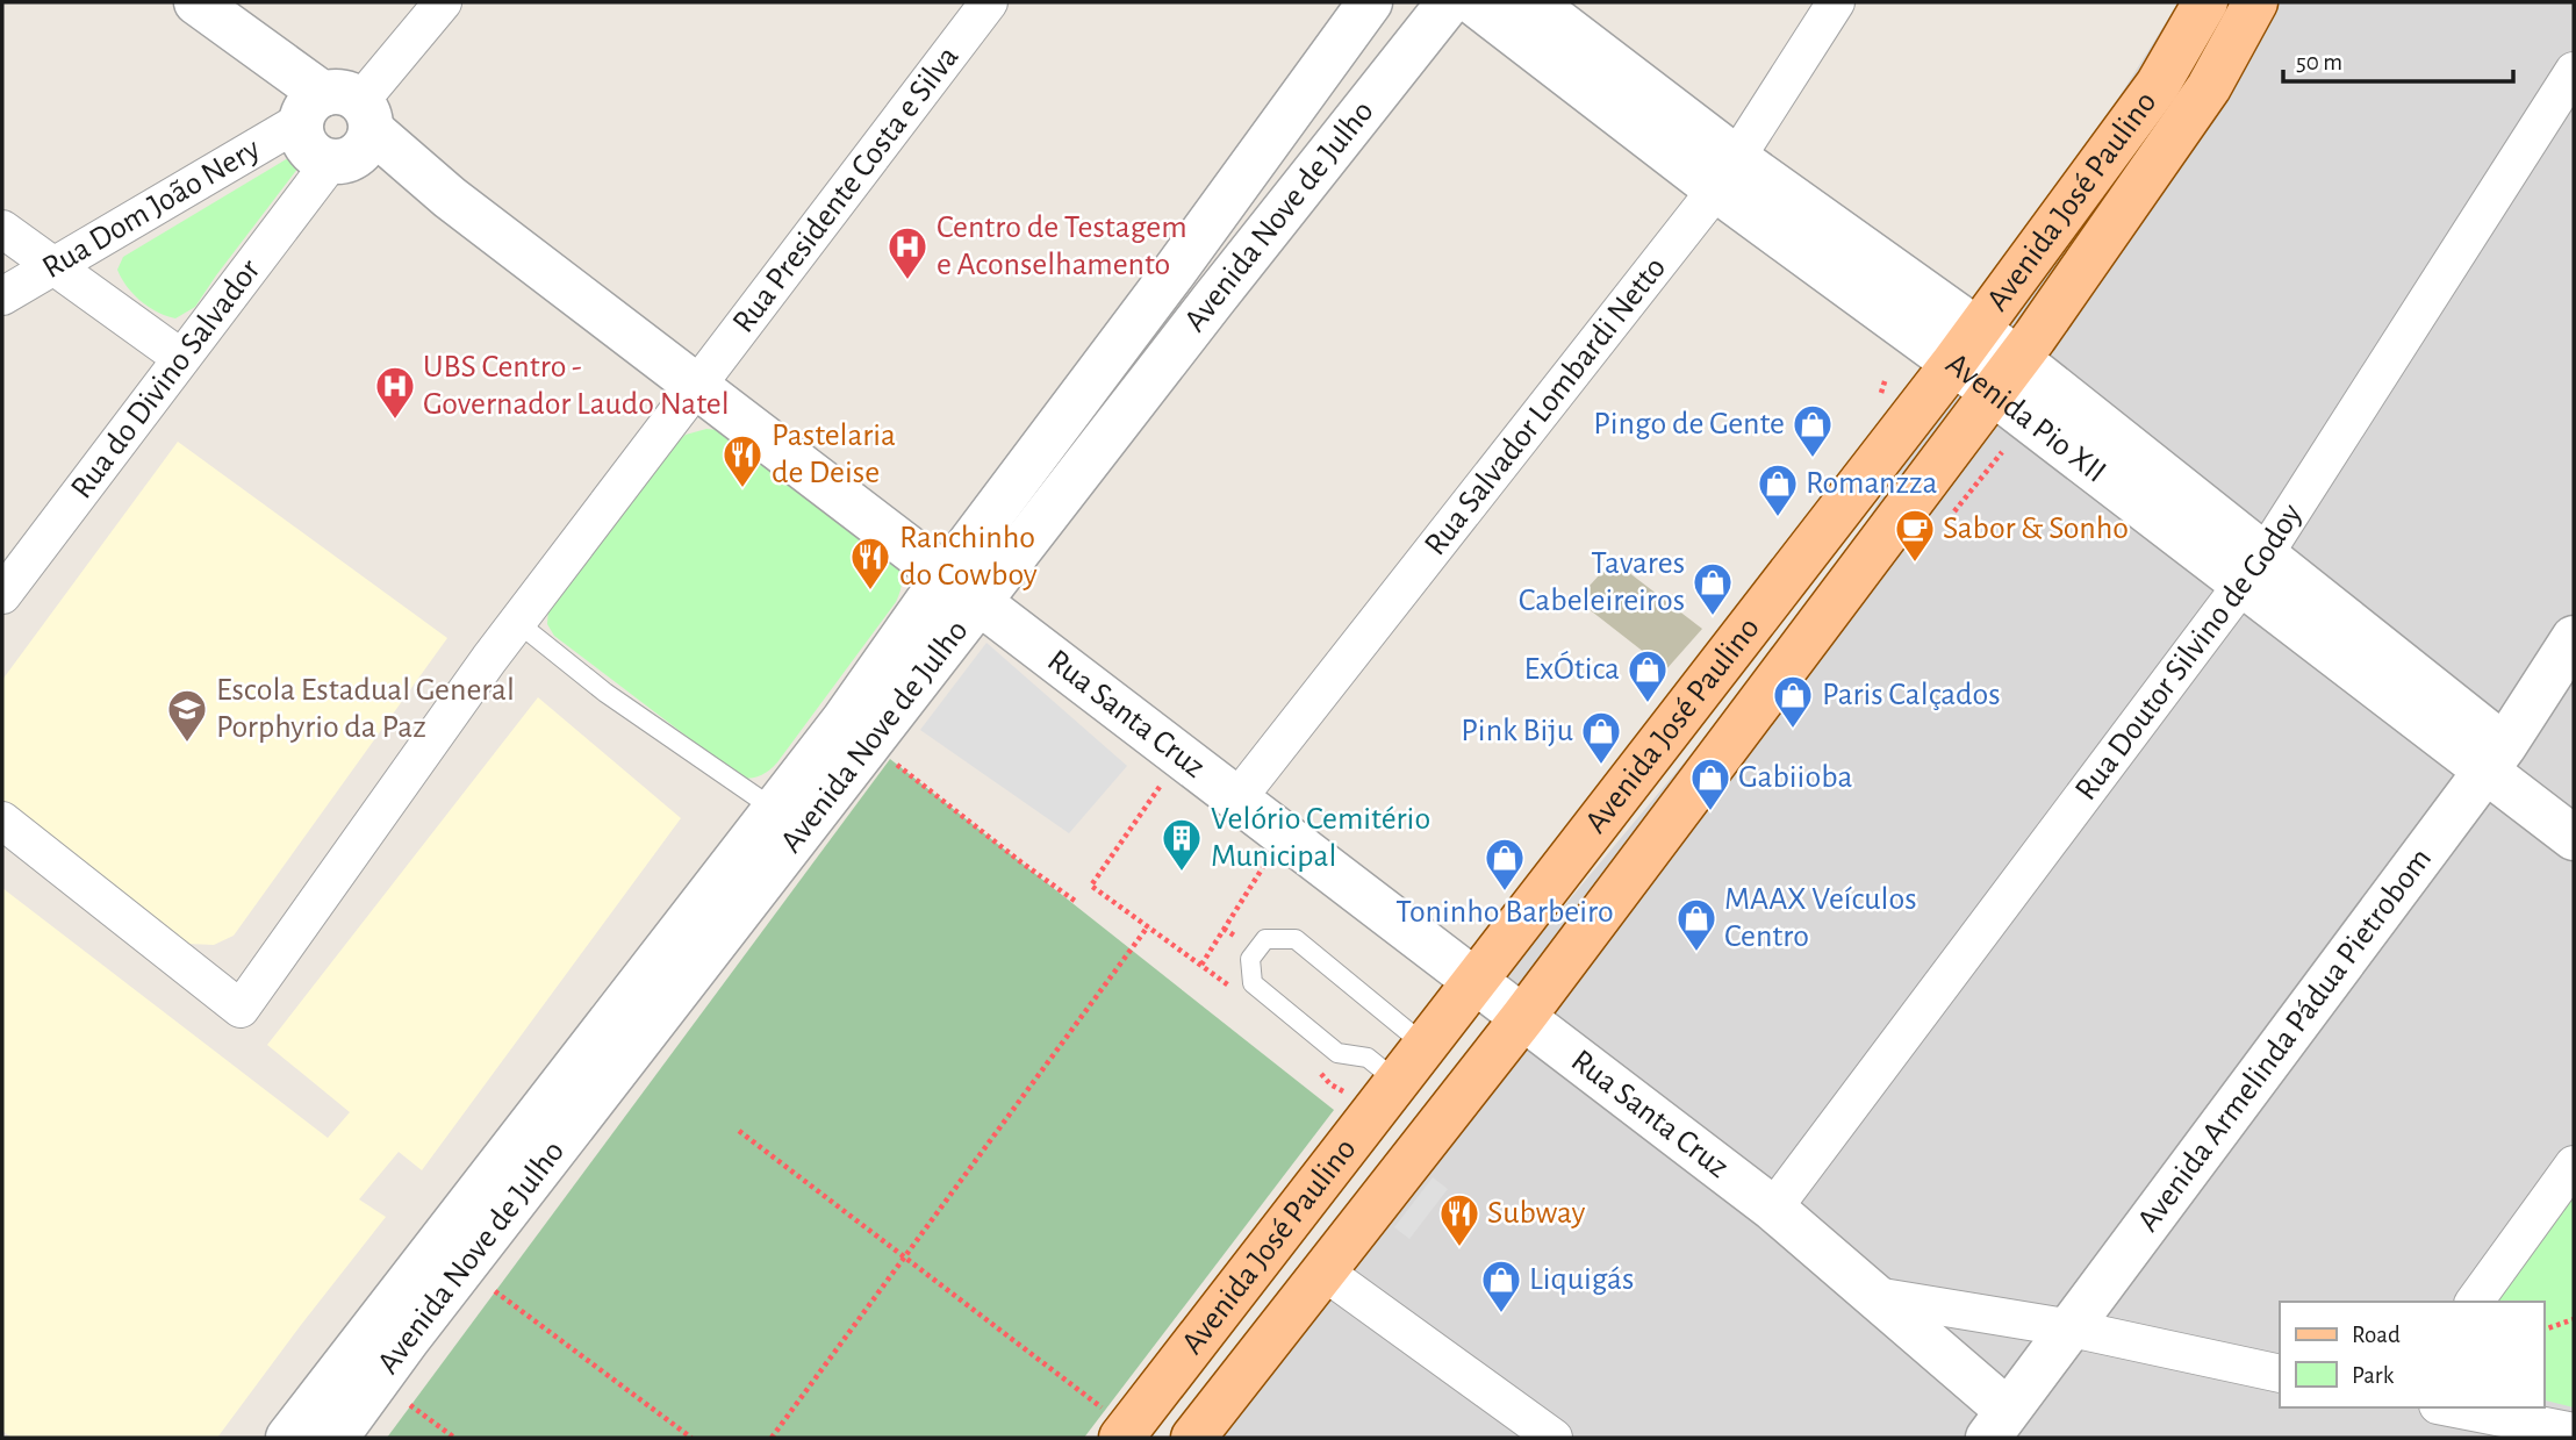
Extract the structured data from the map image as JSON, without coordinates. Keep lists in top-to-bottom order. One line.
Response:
{"streets":{"main road":["Avenida José Paulino"],"street":["Rua Presidente Costa e Silva","Rua Dom João Nery","Avenida Nove de Julho","Rua do Divino Salvador","Rua Salvador Lombardi Netto","Avenida Pio XII","Rua Doutor Silvino de Godoy","Rua Santa Cruz","Avenida Armelinda Pádua Pietrobom"]},"crossings":[["Rua Presidente Costa e Silva","Rua Santa Cruz"],["Avenida José Paulino","Avenida Pio XII"],["Avenida José Paulino","Rua Santa Cruz"],["Rua Dom João Nery","Rua do Divino Salvador"],["Rua Dom João Nery","Rua Santa Cruz"],["Avenida Nove de Julho","Rua Santa Cruz"],["Rua do Divino Salvador","Rua Santa Cruz"],["Rua Salvador Lombardi Netto","Avenida Pio XII"],["Rua Salvador Lombardi Netto","Rua Santa Cruz"],["Avenida Pio XII","Rua Doutor Silvino de Godoy"],["Avenida Pio XII","Avenida Armelinda Pádua Pietrobom"],["Rua Doutor Silvino de Godoy","Rua Santa Cruz"],["Rua Santa Cruz","Avenida Armelinda Pádua Pietrobom"]],"places":{"hospital":["Centro de Testagem e Aconselhamento","UBS Centro - Governador Laudo Natel"],"shop":["Pingo de Gente","Romanzza","Tavares Cabeleireiros","ExÓtica","Paris Calçados","Pink Biju","Gabiioba","Toninho Barbeiro","MAAX Veículos Centro","Liquigás"],"restaurant":["Pastelaria de Deise","Ranchinho do Cowboy","Subway"],"cafe":["Sabor & Sonho"],"school or university":["Escola Estadual General Porphyrio da Paz"],"building":["Velório Cemitério Municipal"]},"legend":["Road","Park"],"scale_bar":"50 m"}
